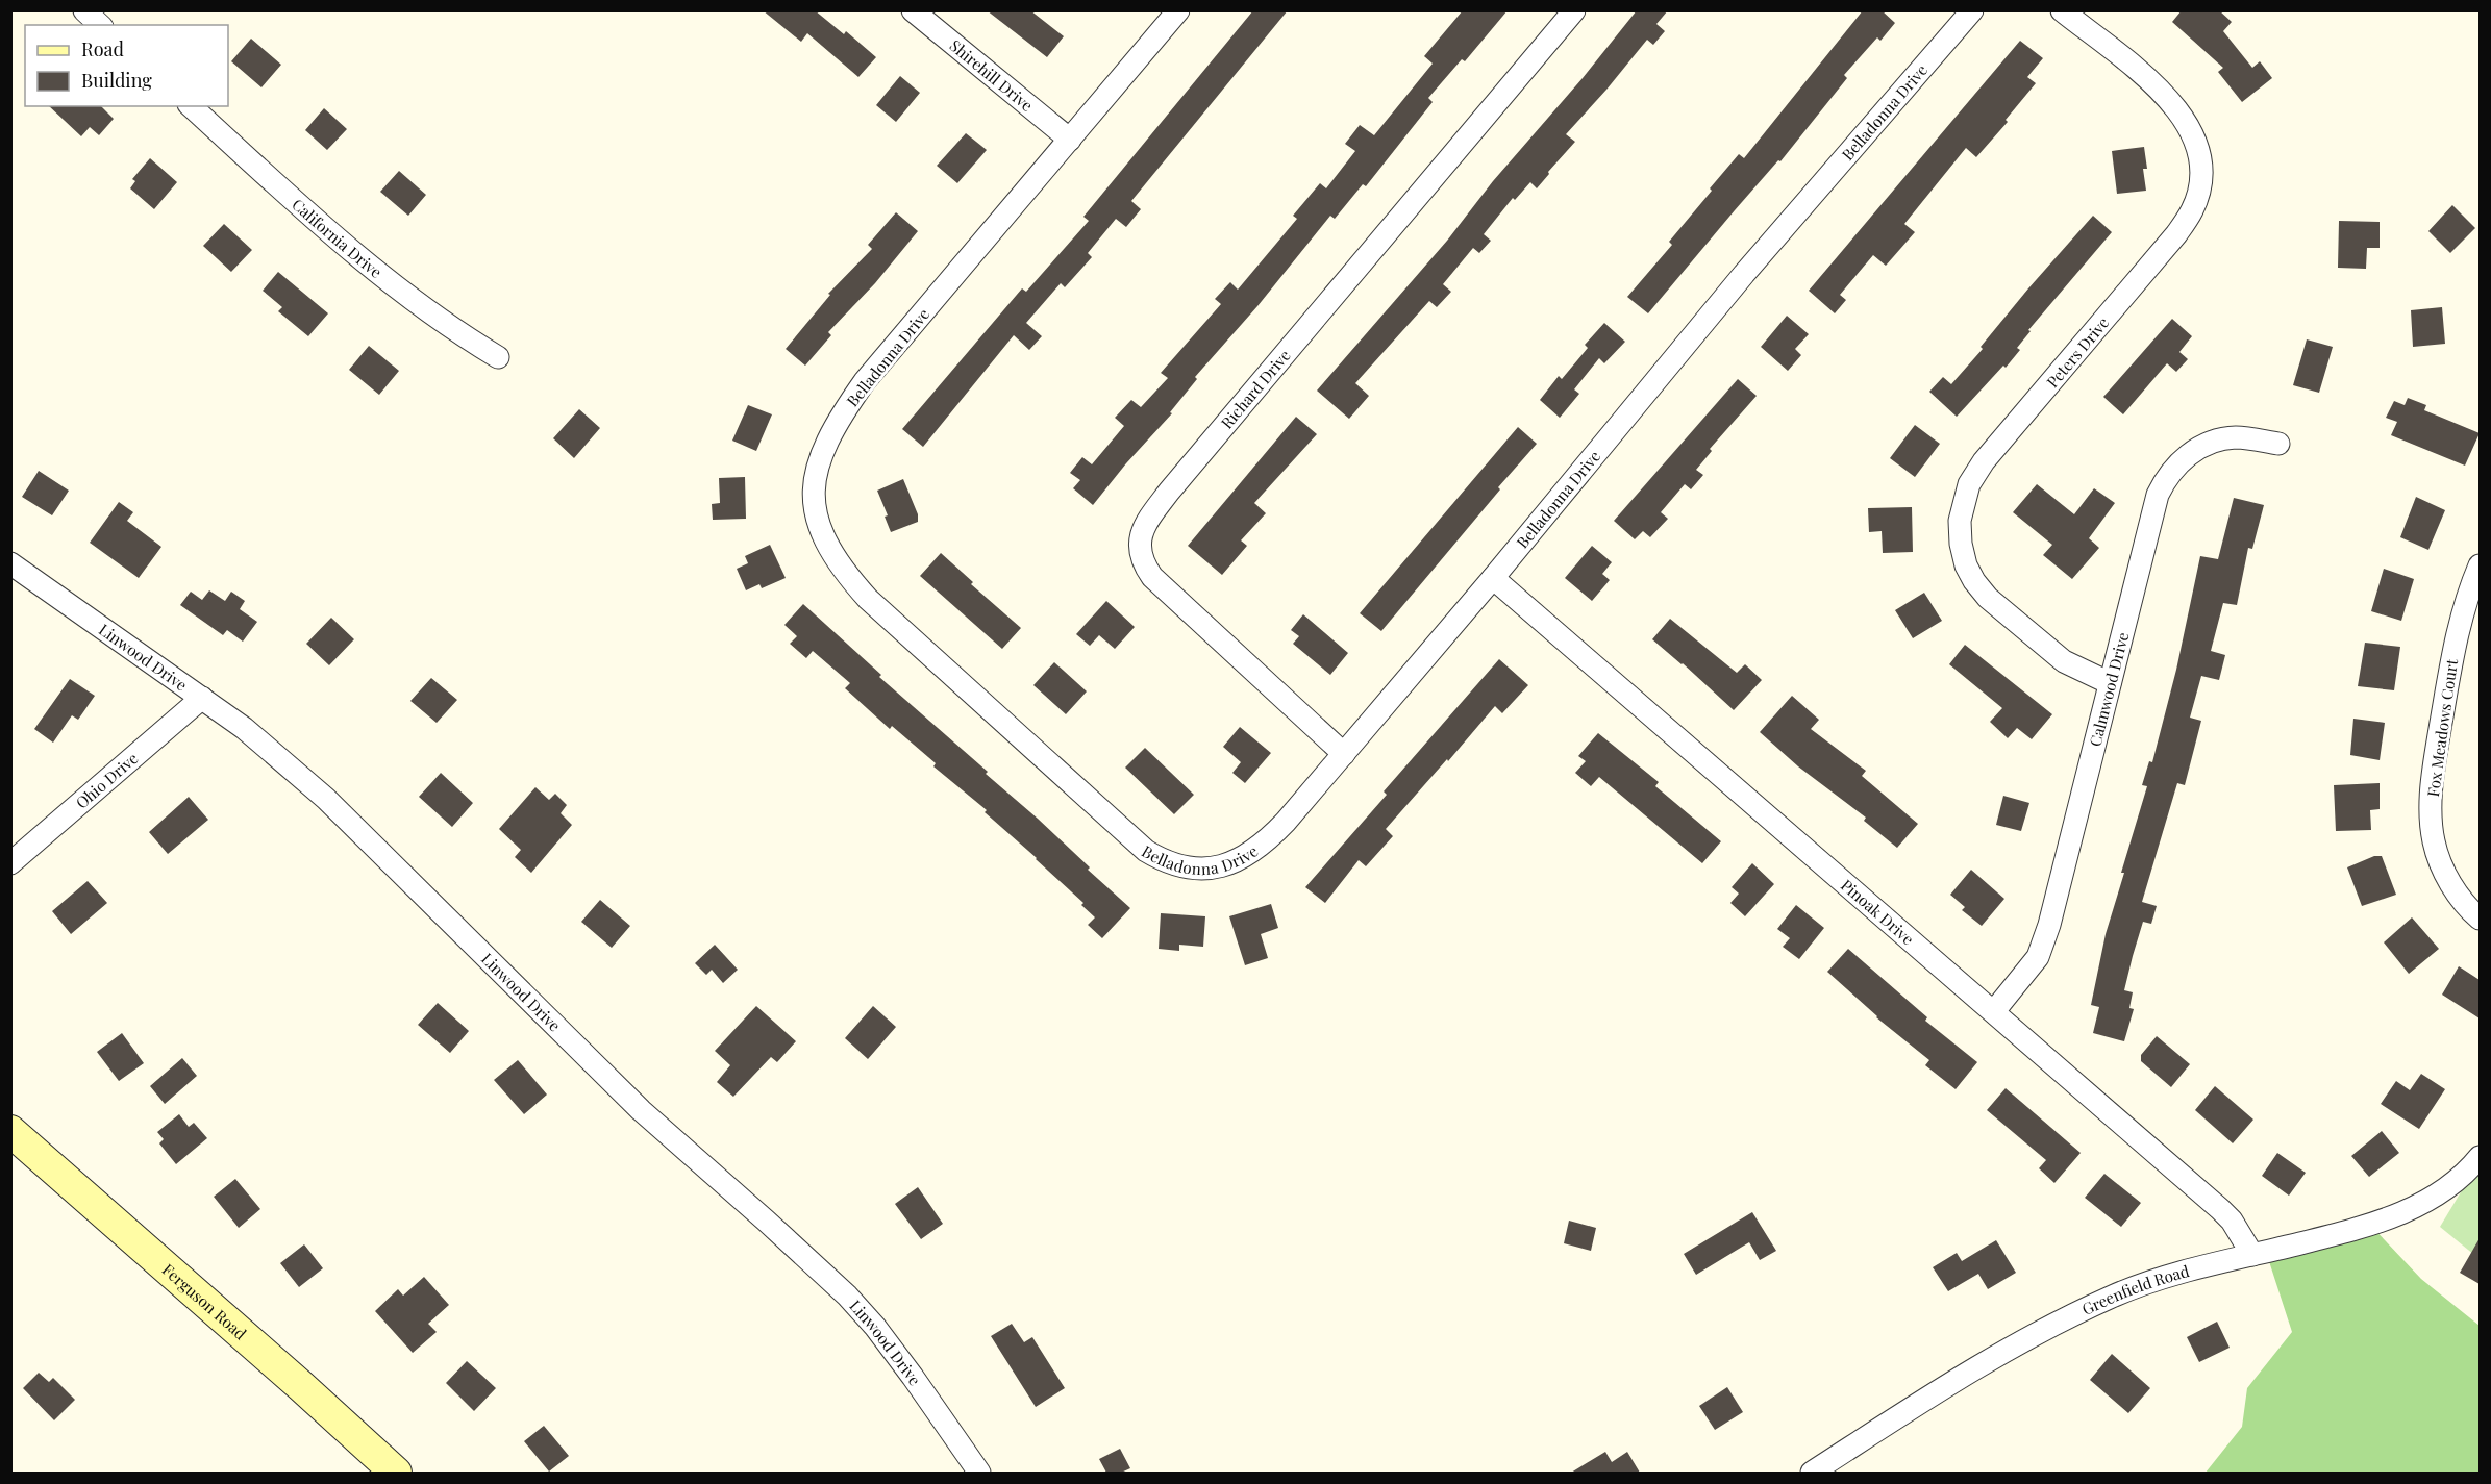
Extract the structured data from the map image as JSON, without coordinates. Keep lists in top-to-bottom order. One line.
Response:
{"streets":{"street":["Shirehill Drive","Belladonna Drive","California Drive","Peters Drive","Richard Drive","Linwood Drive","Calmwood Drive","Fox Meadows Court","Ohio Drive","Pinoak Drive","Greenfield Road","Ferguson Road"]},"crossings":[["Shirehill Drive","Belladonna Drive"],["Belladonna Drive","Richard Drive"],["Belladonna Drive","Pinoak Drive"],["Peters Drive","Calmwood Drive"],["Linwood Drive","Ohio Drive"],["Calmwood Drive","Pinoak Drive"],["Pinoak Drive","Greenfield Road"]],"legend":["Road","Building"]}
